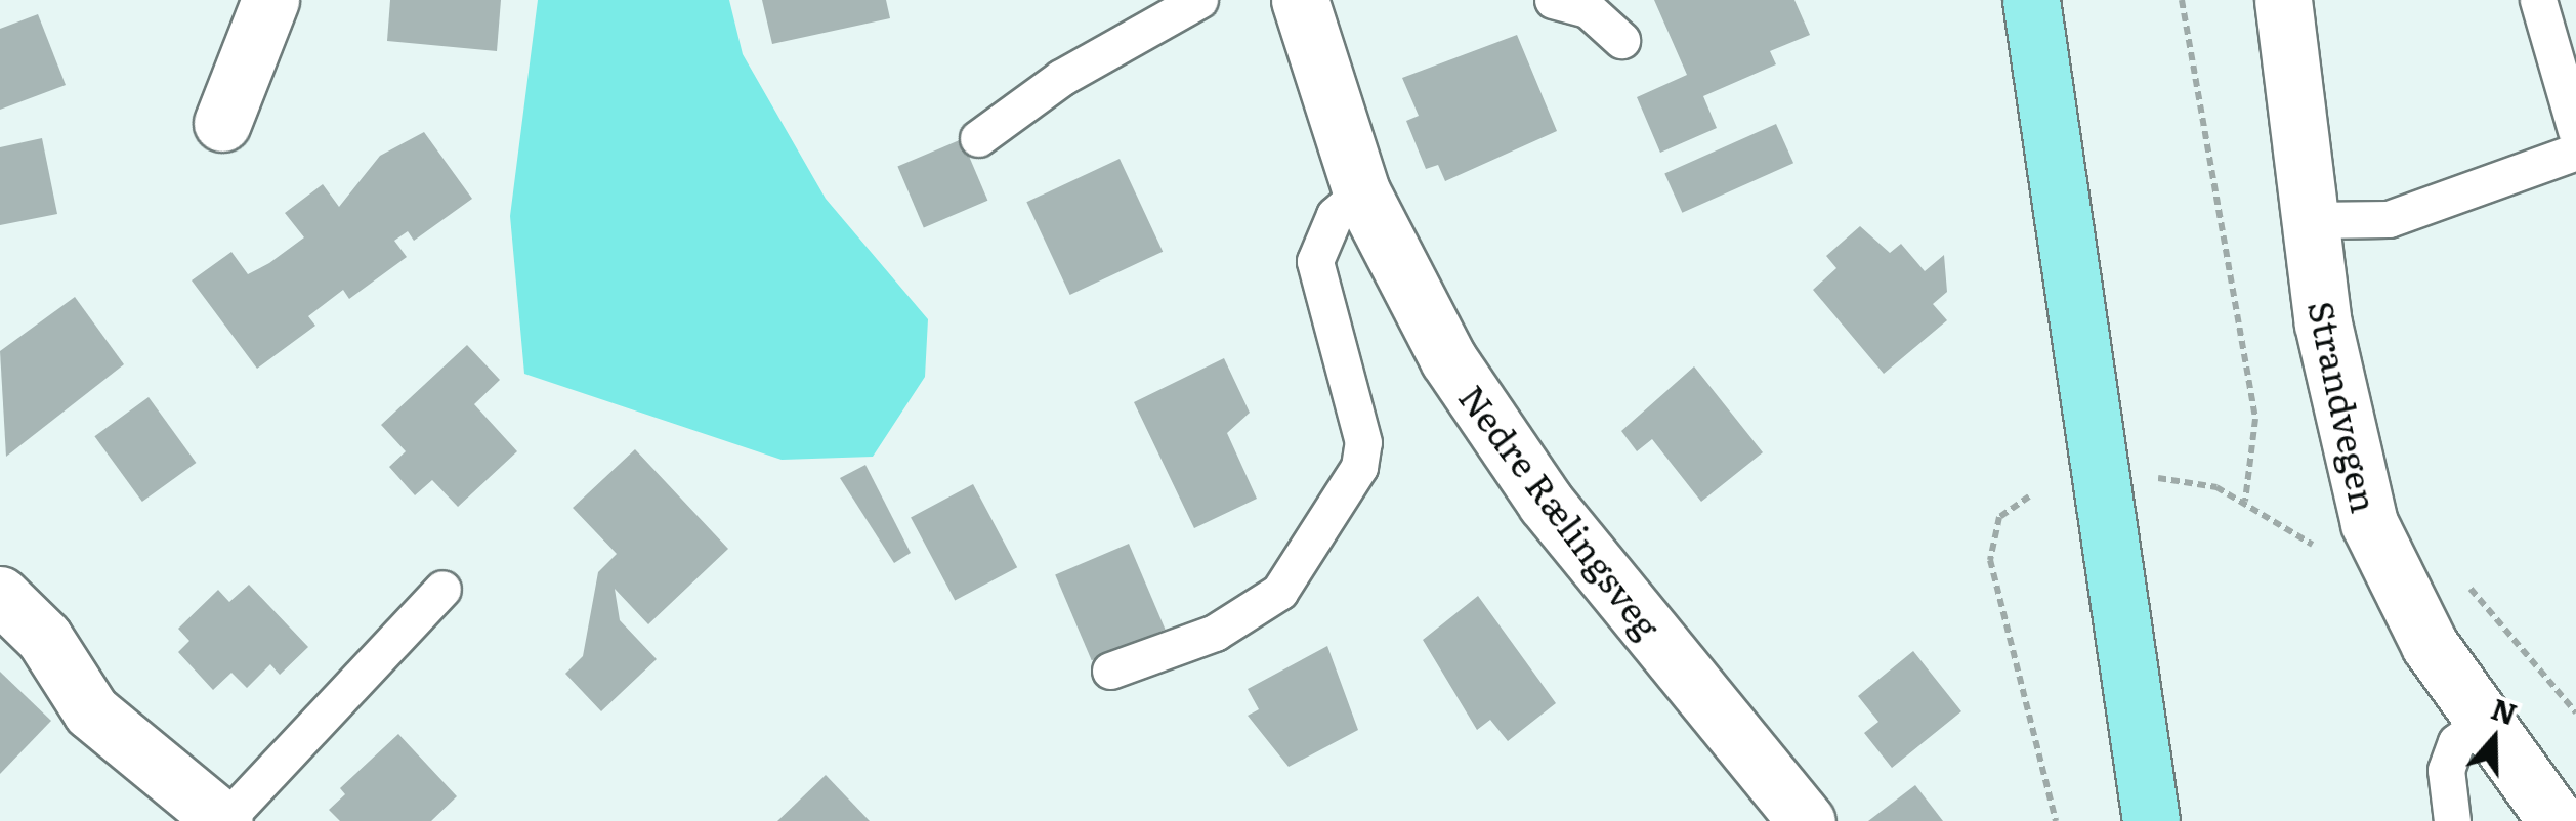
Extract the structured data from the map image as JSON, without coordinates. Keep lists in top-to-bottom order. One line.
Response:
{"streets":{"street":["Strandvegen","Nedre Rælingsveg"]},"north":"top"}
